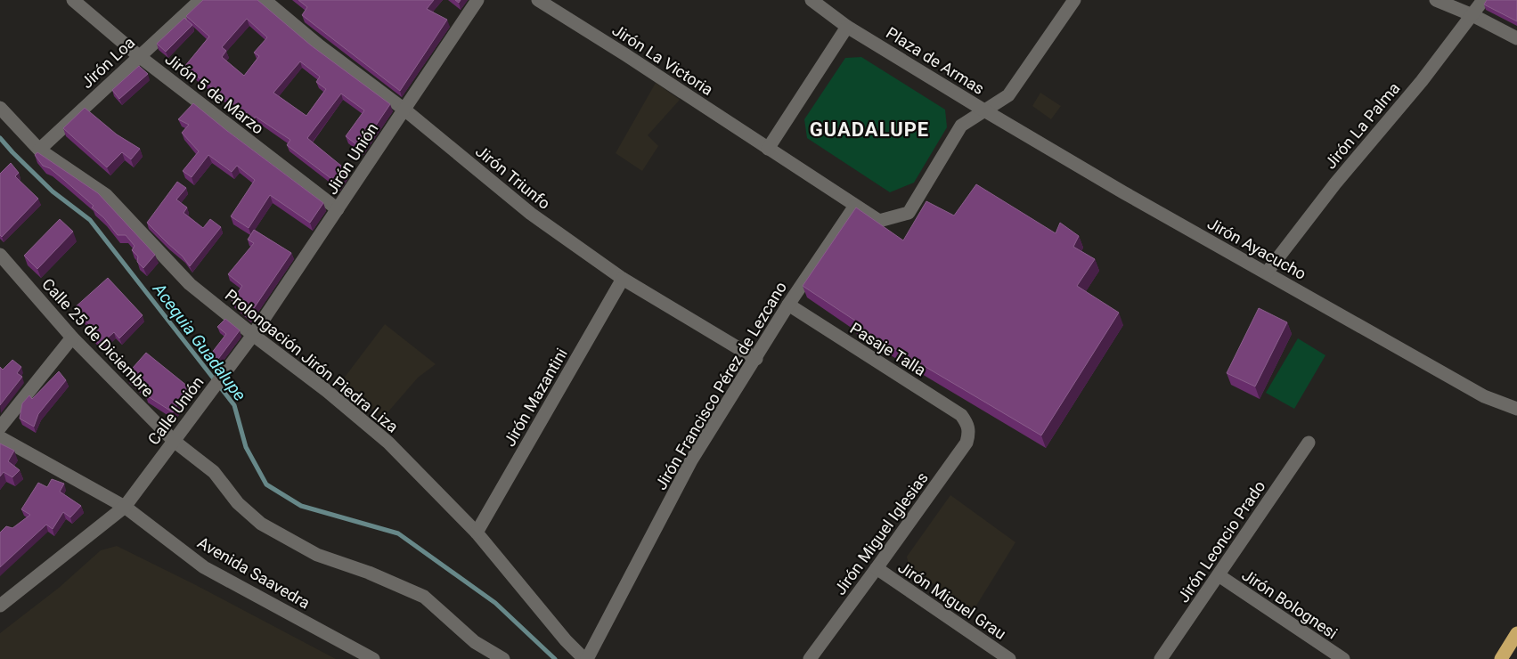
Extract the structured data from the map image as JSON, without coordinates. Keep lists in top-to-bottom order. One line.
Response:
{"streets":{"street":["Jirón La Victoria","Plaza de Armas","Jirón Loa","Jirón 5 de Marzo","Jirón La Palma","Jirón Unión","Jirón Triunfo","Jirón Ayacucho","Calle 25 de Diciembre","Pasaje Talla","Prolongación Jirón Piedra Liza","Jirón Francisco Pérez de Lezcano","Jirón Mazantini","Calle Unión","Jirón Miguel Iglesias","Jirón Leoncio Prado","Avenida Saavedra","Jirón Miguel Grau","Jirón Bolognesi"]},"crossings":[["Jirón La Victoria","Plaza de Armas"],["Plaza de Armas","Jirón Ayacucho"],["Plaza de Armas","Jirón Francisco Pérez de Lezcano"],["Jirón Loa","Jirón 5 de Marzo"],["Jirón Loa","Prolongación Jirón Piedra Liza"],["Jirón 5 de Marzo","Jirón Unión"],["Jirón La Palma","Jirón Ayacucho"],["Jirón Unión","Jirón Triunfo"],["Jirón Unión","Prolongación Jirón Piedra Liza"],["Jirón Unión","Calle Unión"],["Jirón Triunfo","Jirón Francisco Pérez de Lezcano"],["Jirón Triunfo","Jirón Mazantini"],["Calle 25 de Diciembre","Calle Unión"],["Pasaje Talla","Jirón Francisco Pérez de Lezcano"],["Pasaje Talla","Jirón Miguel Iglesias"],["Prolongación Jirón Piedra Liza","Jirón Francisco Pérez de Lezcano"],["Prolongación Jirón Piedra Liza","Jirón Mazantini"],["Prolongación Jirón Piedra Liza","Calle Unión"],["Calle Unión","Avenida Saavedra"],["Jirón Miguel Iglesias","Jirón Miguel Grau"],["Jirón Leoncio Prado","Jirón Bolognesi"]],"districts":["GUADALUPE"],"water":["Acequia Guadalupe"]}
